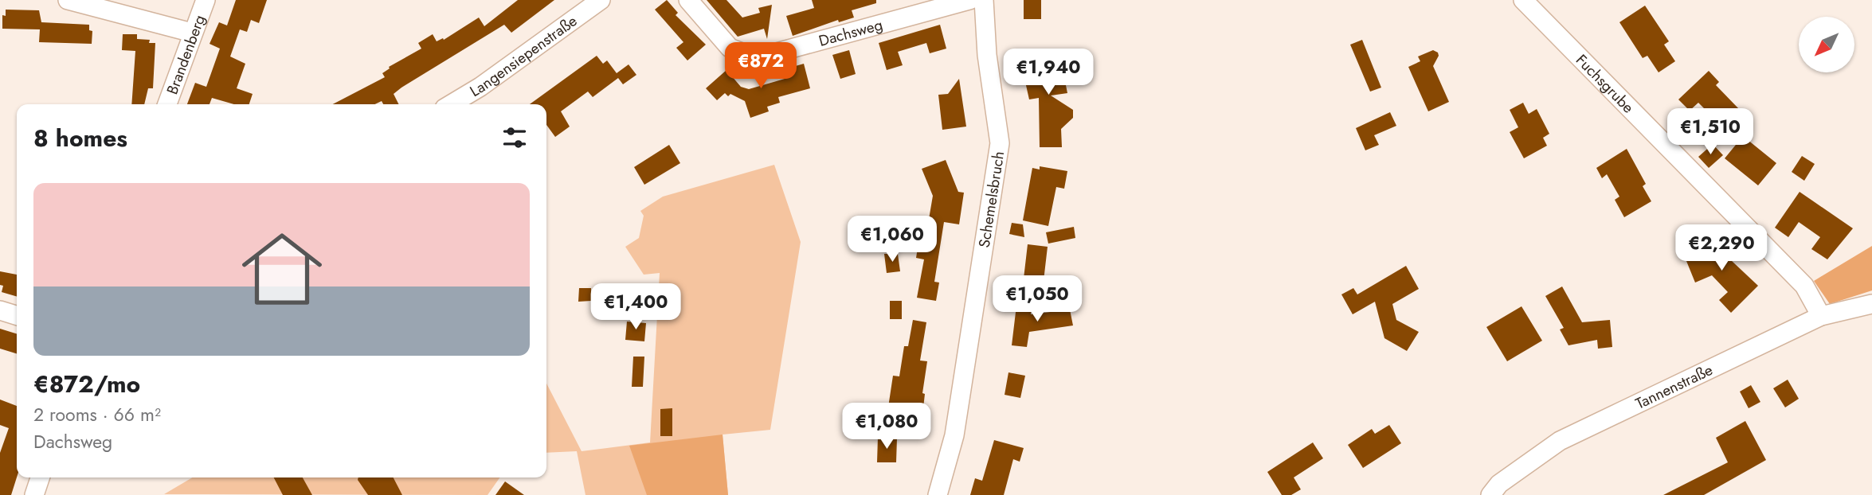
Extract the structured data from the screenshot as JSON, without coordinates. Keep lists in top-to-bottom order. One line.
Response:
{"streets":{"street":["Dachsweg","Brandenberg","Langensiepenstraße","Fuchsgrube","Schemelsbruch","Tannenstraße"]},"crossings":[["Fuchsgrube","Tannenstraße"]],"north":"bottom left","page":{"price":["€872","€1,940","€1,510","€1,060","€2,290","€1,050","€1,400","€1,080"],"heading":"8 homes","list":[{"name":"€872/mo","note":"2 rooms · 66 m² · Dachsweg"}]}}
